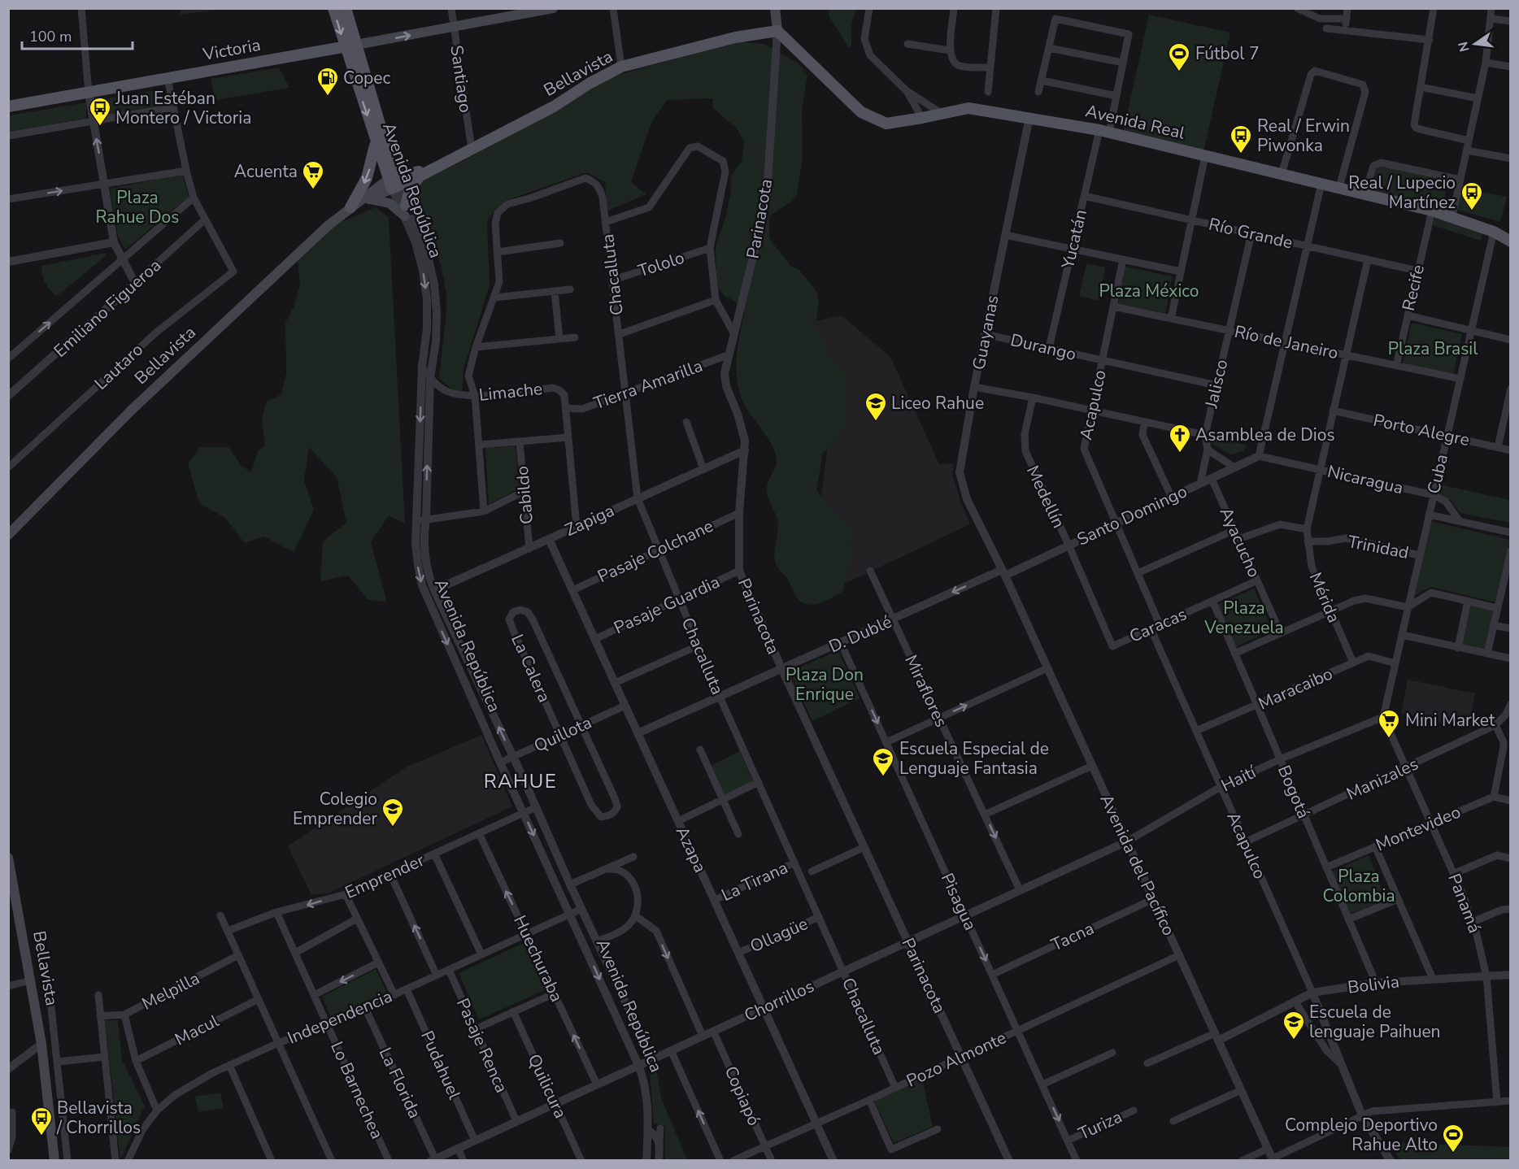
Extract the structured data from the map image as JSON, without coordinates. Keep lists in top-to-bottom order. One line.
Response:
{"streets":{"main road":["Victoria","Bellavista","Avenida Real","Avenida República"],"street":["Santiago","Parinacota","Río Grande","Yucatán","Tololo","Chacalluta","Recife","Emiliano Figueroa","Guayanas","Río de Janeiro","Durango","Lautaro","Jalisco","Tierra Amarilla","Limache","Acapulco","Porto Alegre","Cuba","Nicaragua","Cabildo","Medellín","Santo Domingo","Zapiga","Ayacucho","Trinidad","Pasaje Colchane","Mérida","Pasaje Guardia","Caracas","D. Dublé","La Calera","Maracaibo","Miraflores","Quillota","Haití","Manizales","Bogotá","Montevideo","Azapa","Avenida del Pacífico","Emprender","La Tirana","Pisagua","Panamá","Ollagüe","Tacna","Huechuraba","Bolivia","Melpilla","Chorrillos","Independencia","Macul","Pasaje Renca","Pozo Almonte","Pudahuel","La Florida","Quilicura","Lo Barnechea","Copiapó","Turiza"]},"crossings":[["Victoria","Avenida República"],["Bellavista","Santiago"],["Bellavista","Avenida Real"],["Bellavista","Avenida República"],["Bellavista","Parinacota"],["Avenida Real","Parinacota"],["Avenida Real","Yucatán"],["Avenida Real","Recife"],["Avenida Real","Guayanas"],["Avenida Real","Cuba"],["Avenida República","Limache"],["Avenida República","Zapiga"],["Avenida República","Quillota"],["Avenida República","Emprender"],["Avenida República","Chorrillos"],["Avenida República","Independencia"],["Parinacota","Tierra Amarilla"],["Parinacota","Zapiga"],["Parinacota","Pasaje Colchane"],["Parinacota","Pasaje Guardia"],["Parinacota","D. Dublé"],["Parinacota","Chorrillos"],["Parinacota","Pozo Almonte"],["Río Grande","Yucatán"],["Río Grande","Recife"],["Río Grande","Jalisco"],["Río Grande","Mérida"],["Yucatán","Durango"],["Tololo","Chacalluta"],["Chacalluta","Tierra Amarilla"],["Chacalluta","Zapiga"],["Chacalluta","Pasaje Colchane"],["Chacalluta","Pasaje Guardia"],["Chacalluta","D. Dublé"],["Chacalluta","La Tirana"],["Chacalluta","Ollagüe"],["Chacalluta","Chorrillos"],["Chacalluta","Pozo Almonte"],["Recife","Río de Janeiro"],["Emiliano Figueroa","Lautaro"],["Guayanas","Durango"],["Guayanas","Santo Domingo"],["Guayanas","D. Dublé"],["Guayanas","Avenida del Pacífico"],["Río de Janeiro","Jalisco"],["Río de Janeiro","Acapulco"],["Río de Janeiro","Cuba"],["Río de Janeiro","Mérida"],["Durango","Jalisco"],["Durango","Acapulco"],["Jalisco","Santo Domingo"],["Tierra Amarilla","Limache"],["Limache","Zapiga"],["Acapulco","Santo Domingo"],["Acapulco","Caracas"],["Acapulco","Maracaibo"],["Acapulco","Haití"],["Acapulco","Manizales"],["Acapulco","Bolivia"],["Porto Alegre","Cuba"],["Porto Alegre","Mérida"],["Cuba","Nicaragua"],["Cuba","Trinidad"],["Cuba","Maracaibo"],["Cuba","Haití"],["Cuba","Panamá"],["Nicaragua","Santo Domingo"],["Nicaragua","Mérida"],["Cabildo","Zapiga"],["Medellín","Santo Domingo"],["Medellín","Caracas"],["Santo Domingo","Ayacucho"],["Santo Domingo","D. Dublé"],["Santo Domingo","Avenida del Pacífico"],["Zapiga","Azapa"],["Ayacucho","Caracas"],["Trinidad","Mérida"],["Pasaje Colchane","Azapa"],["Mérida","Maracaibo"],["Pasaje Guardia","Azapa"],["Caracas","Bogotá"],["D. Dublé","Miraflores"],["D. Dublé","Azapa"],["D. Dublé","Avenida del Pacífico"],["D. Dublé","Pisagua"],["La Calera","Quillota"],["Maracaibo","Bogotá"],["Miraflores","Chorrillos"],["Quillota","Azapa"],["Haití","Bogotá"],["Haití","Avenida del Pacífico"],["Haití","Panamá"],["Haití","Chorrillos"],["Manizales","Bogotá"],["Manizales","Panamá"],["Bogotá","Montevideo"],["Bogotá","Bolivia"],["Montevideo","Panamá"],["Azapa","La Tirana"],["Azapa","Ollagüe"],["Azapa","Chorrillos"],["Azapa","Pozo Almonte"],["Avenida del Pacífico","Tacna"],["Avenida del Pacífico","Bolivia"],["Avenida del Pacífico","Chorrillos"],["Avenida del Pacífico","Pozo Almonte"],["Emprender","Huechuraba"],["Emprender","Lo Barnechea"],["Pisagua","Tacna"],["Pisagua","Chorrillos"],["Pisagua","Pozo Almonte"],["Pisagua","Turiza"],["Panamá","Bolivia"],["Huechuraba","Chorrillos"],["Huechuraba","Independencia"],["Chorrillos","Pasaje Renca"],["Chorrillos","Pudahuel"],["Chorrillos","La Florida"],["Chorrillos","Quilicura"],["Chorrillos","Copiapó"],["Independencia","Pasaje Renca"],["Independencia","Pudahuel"],["Independencia","La Florida"],["Independencia","Lo Barnechea"],["Pozo Almonte","Copiapó"]],"one_way":["Pisagua"],"districts":["RAHUE"],"parks":["Plaza Rahue Dos","Plaza México","Plaza Brasil","Plaza Venezuela","Plaza Don Enrique","Plaza Colombia"],"places":{"sports":["Fútbol 7","Complejo Deportivo Rahue Alto"],"fuel station":["Copec"],"bus stop":["Juan Estéban Montero / Victoria","Real / Erwin Piwonka","Real / Lupecio Martínez","Bellavista / Chorrillos"],"supermarket":["Acuenta","Mini Market"],"school or university":["Liceo Rahue","Escuela Especial de Lenguaje Fantasia","Colegio Emprender","Escuela de lenguaje Paihuen"],"church":["Asamblea de Dios"]},"scale_bar":"100 m","north":"left"}
